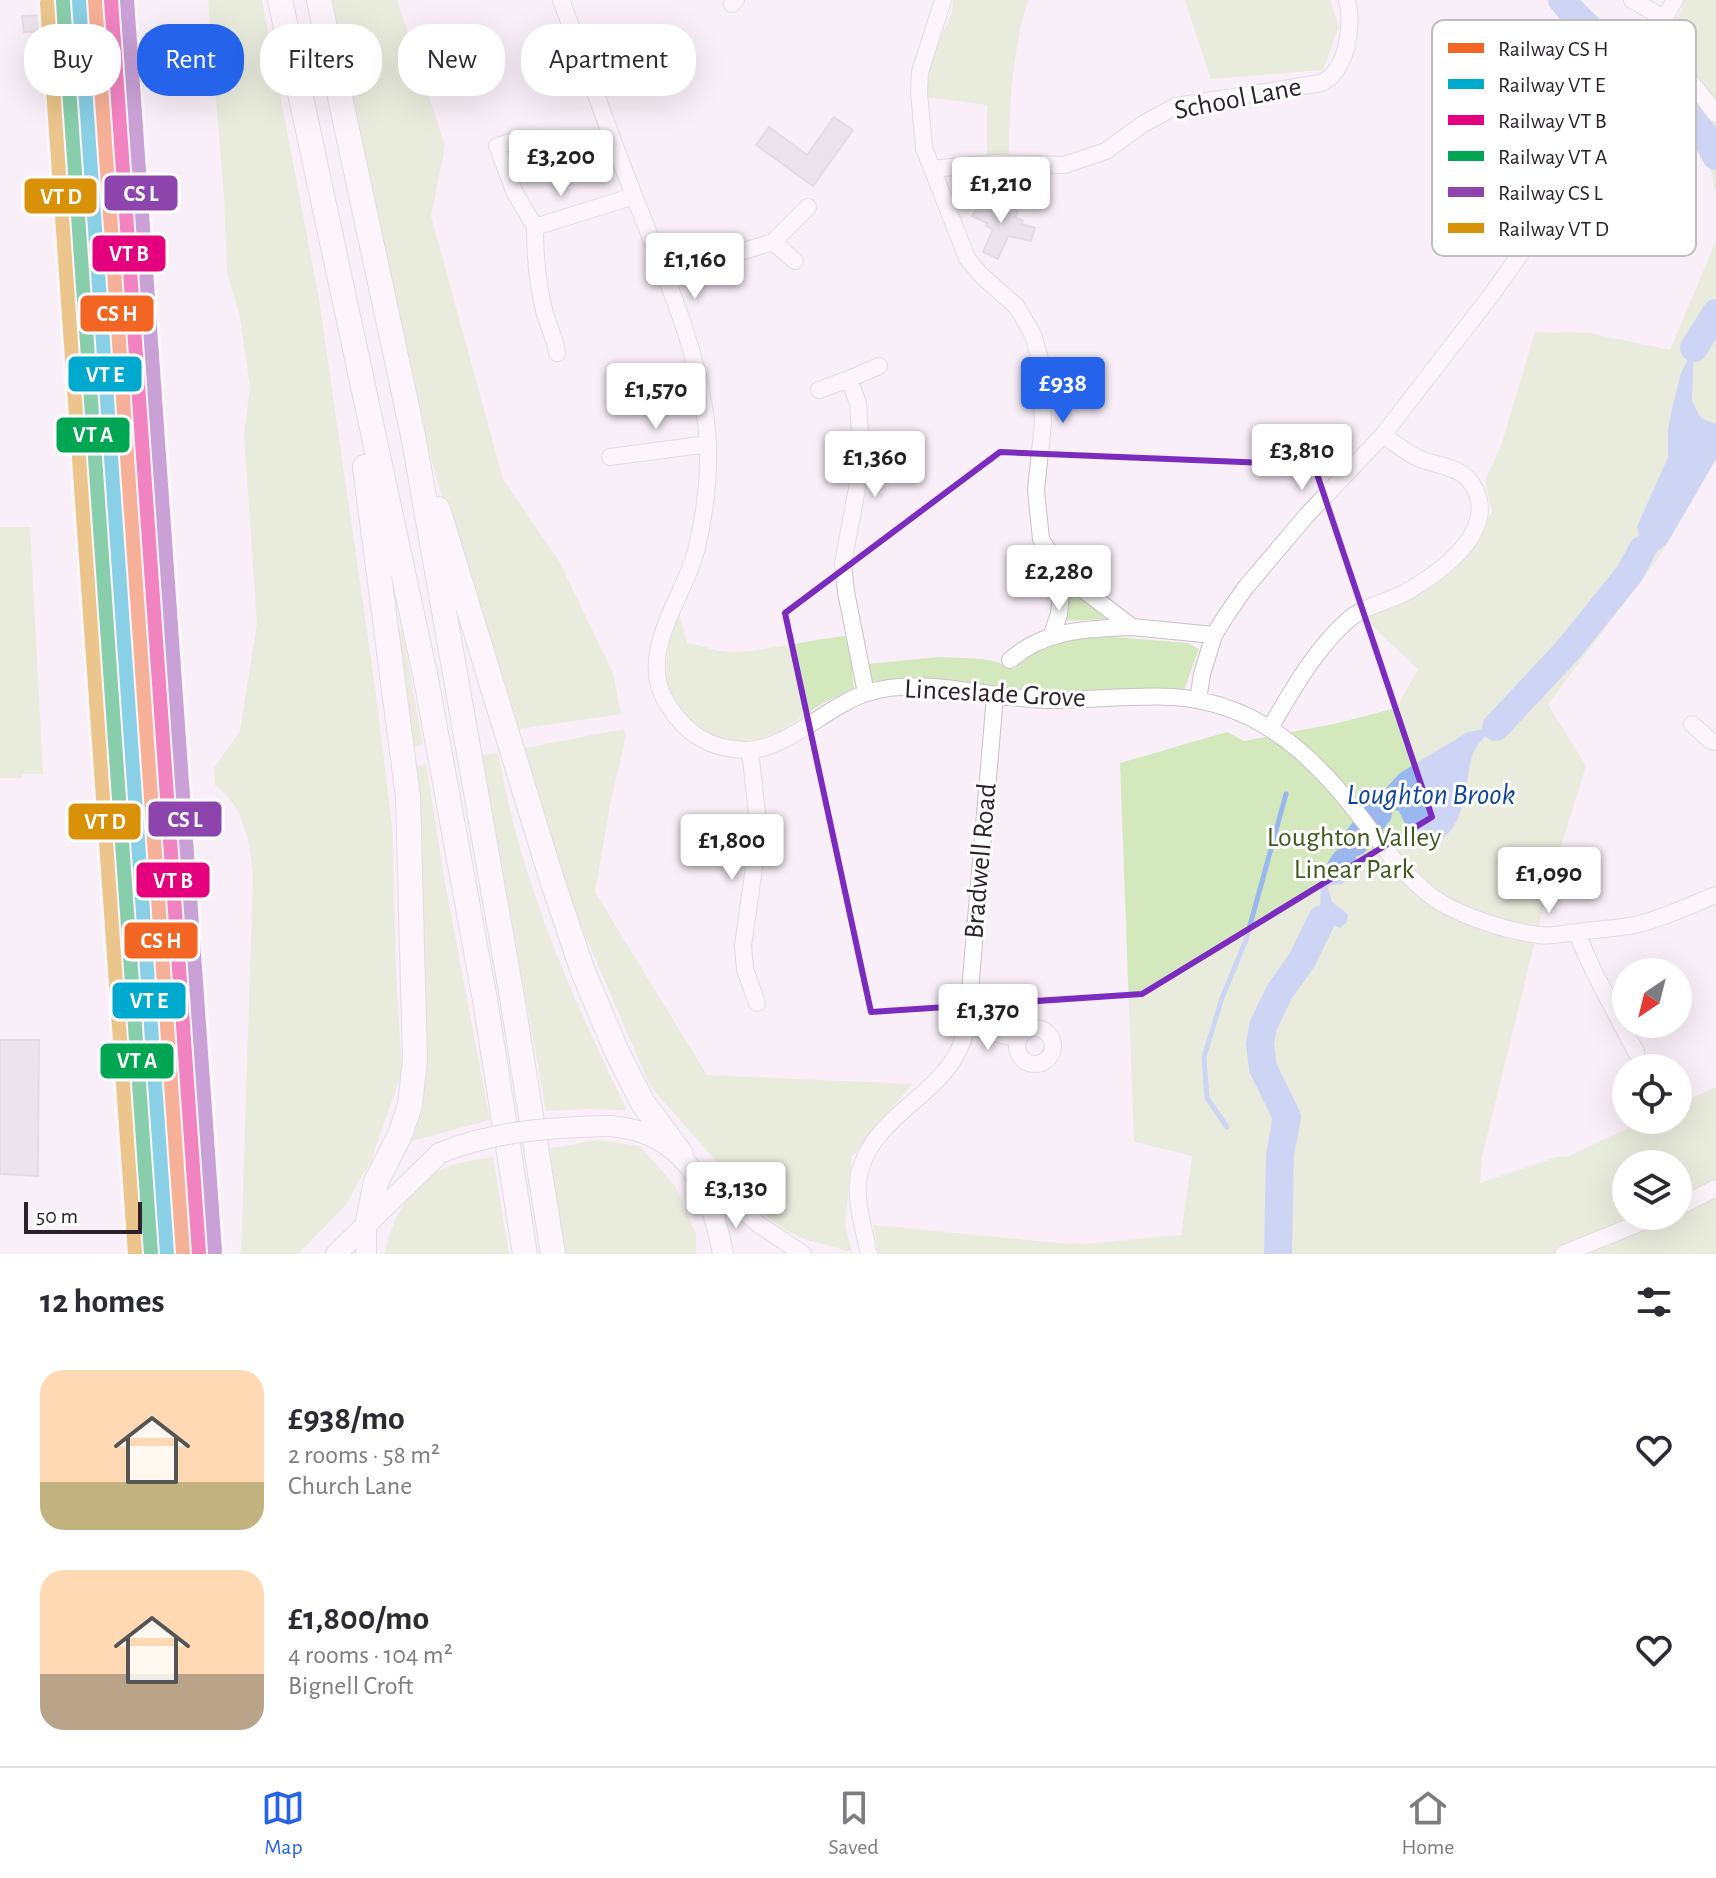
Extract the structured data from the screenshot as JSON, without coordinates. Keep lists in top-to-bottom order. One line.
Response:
{"streets":{"street":["School Lane","Linceslade Grove","Bradwell Road"]},"crossings":[["Linceslade Grove","Bradwell Road"]],"water":["Loughton Brook"],"parks":["Loughton Valley Linear Park"],"legend":["Railway CS H","Railway VT E","Railway VT B","Railway VT A","Railway CS L","Railway VT D"],"scale_bar":"50 m","north":"bottom left","page":{"chip":["Buy","Rent","Filters","New","Apartment"],"price":["£3,200","£1,210","£1,160","£938","£1,570","£3,810","£1,360","£2,280","£1,800","£1,090","£1,370","£3,130"],"scale":"50 m","heading":"12 homes","list":[{"name":"£938/mo","note":"2 rooms · 58 m² · Church Lane"},{"name":"£1,800/mo","note":"4 rooms · 104 m² · Bignell Croft"}],"tabs":["Map","Saved","Home"]}}
